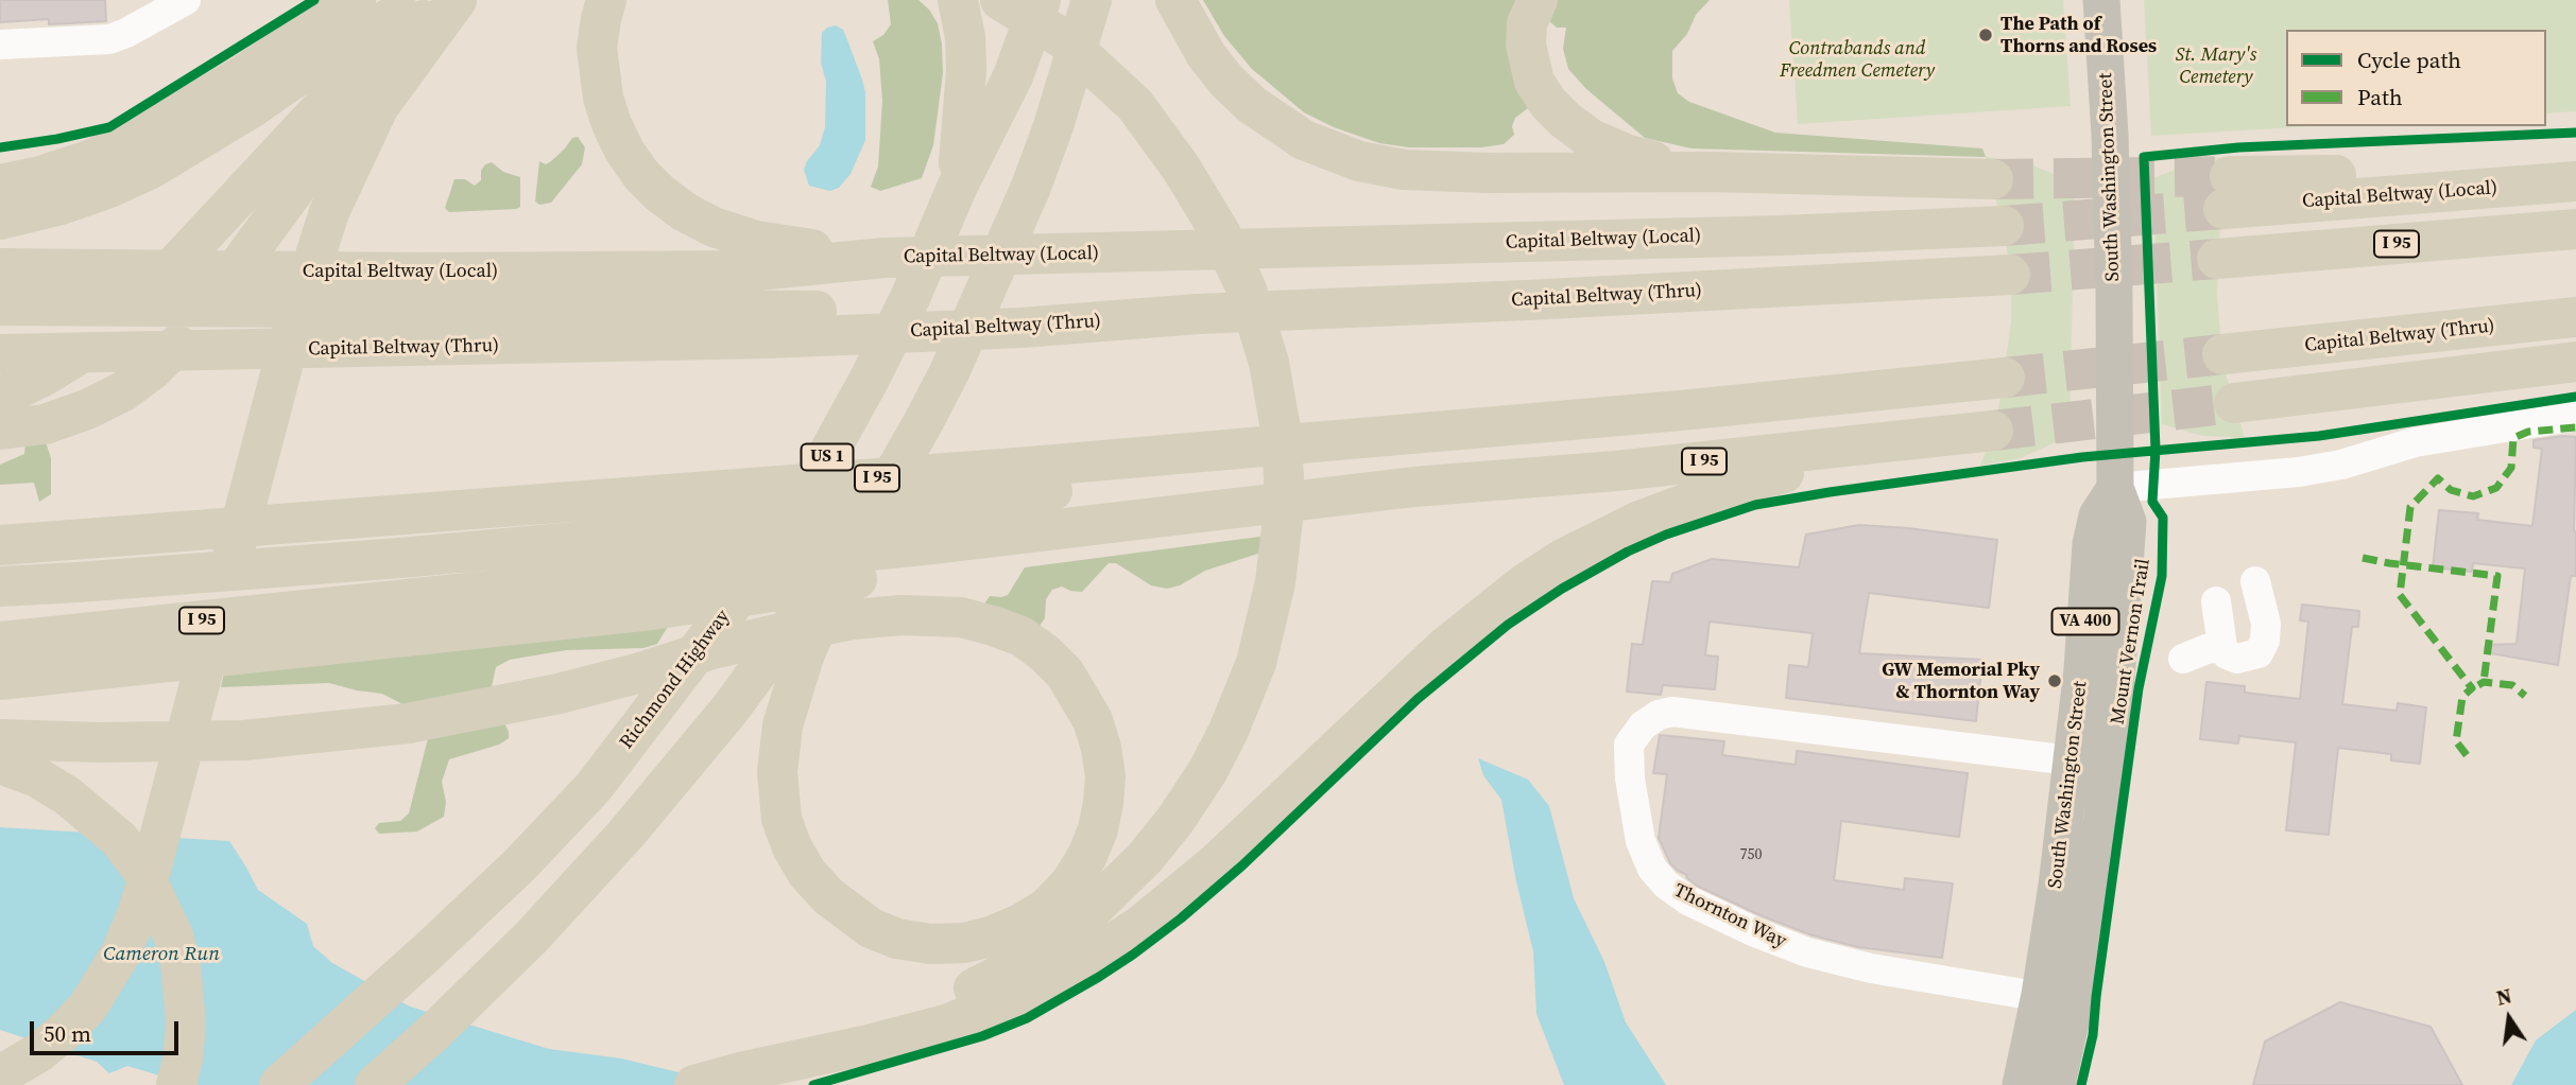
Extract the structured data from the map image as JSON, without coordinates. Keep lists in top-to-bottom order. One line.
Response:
{"streets":{"highway":["Capital Beltway (Local)","I 95","Capital Beltway (Thru)","US 1","Richmond Highway"],"main road":["South Washington Street","VA 400"],"street":["Thornton Way"],"cycle path":["Mount Vernon Trail"]},"crossings":[["South Washington Street","Thornton Way"],["US 1","Richmond Highway"]],"water":["Cameron Run"],"parks":["Contrabands and Freedmen Cemetery","St. Mary's Cemetery"],"places":["The Path of Thorns and Roses","GW Memorial Pky & Thornton Way"],"house_numbers":["750"],"legend":["Cycle path","Path"],"scale_bar":"50 m","north":"top"}
